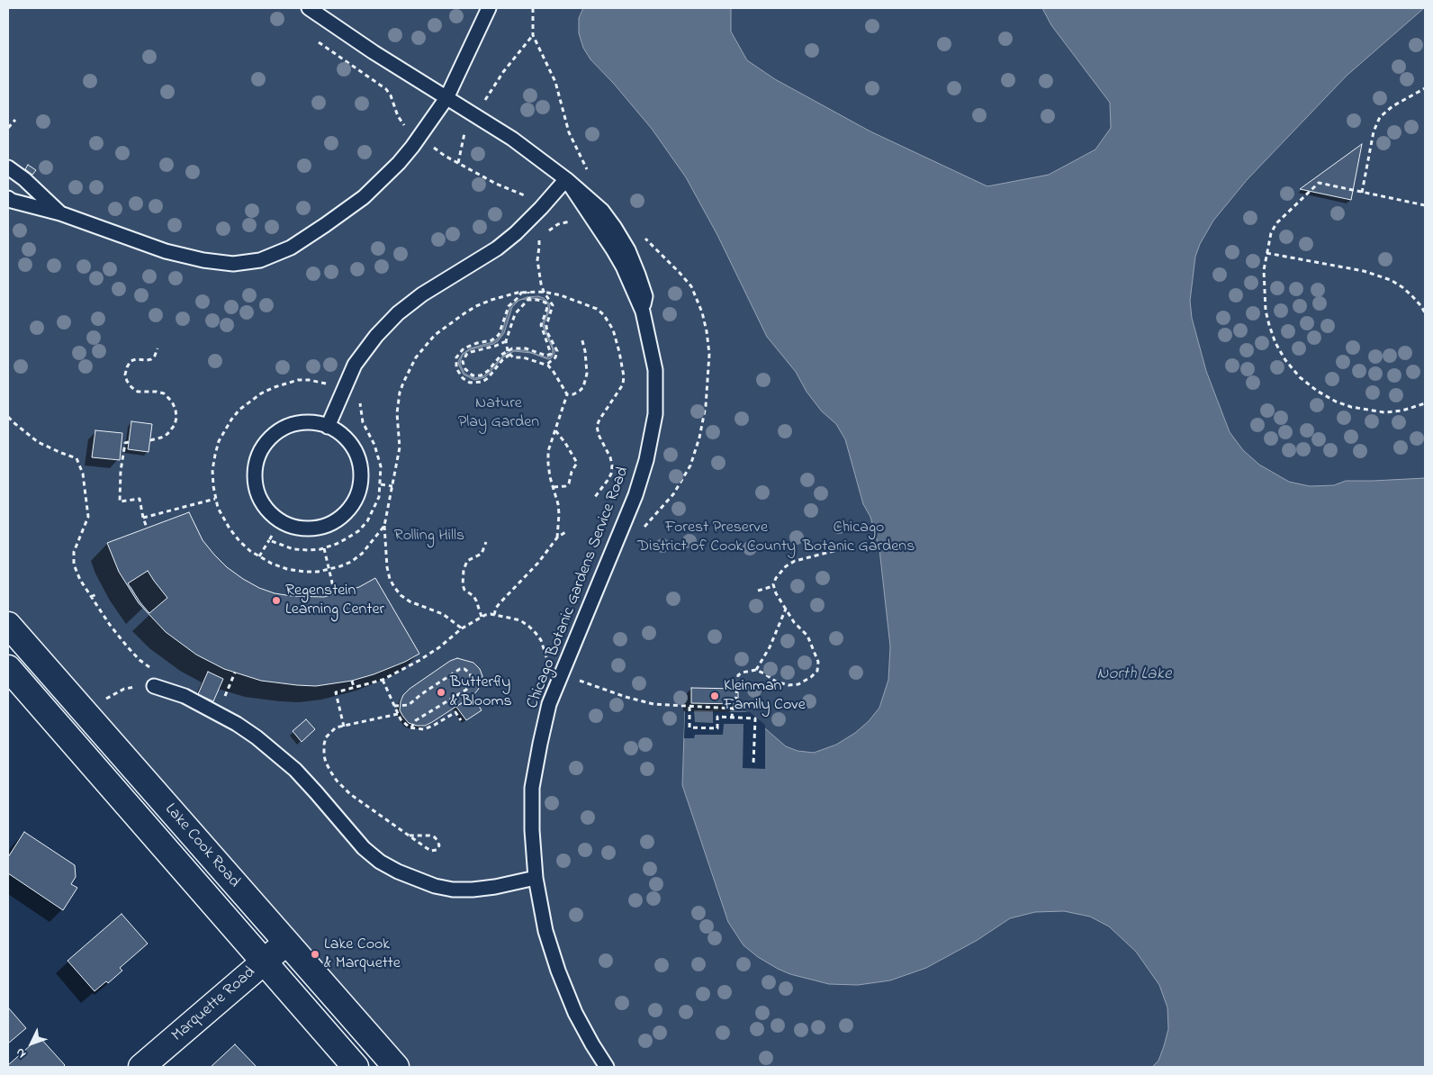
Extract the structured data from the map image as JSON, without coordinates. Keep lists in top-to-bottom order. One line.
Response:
{"streets":{"main road":["Lake Cook Road","Marquette Road"],"lane":["Chicago Botanic Gardens Service Road"]},"crossings":[["Lake Cook Road","Marquette Road"]],"water":["North Lake"],"parks":["Nature Play Garden","Forest Preserve District of Cook County","Chicago Botanic Gardens","Rolling Hills"],"places":["Regenstein Learning Center","Butterfly & Blooms","Kleinman Family Cove","Lake Cook & Marquette"],"north":"bottom left"}
